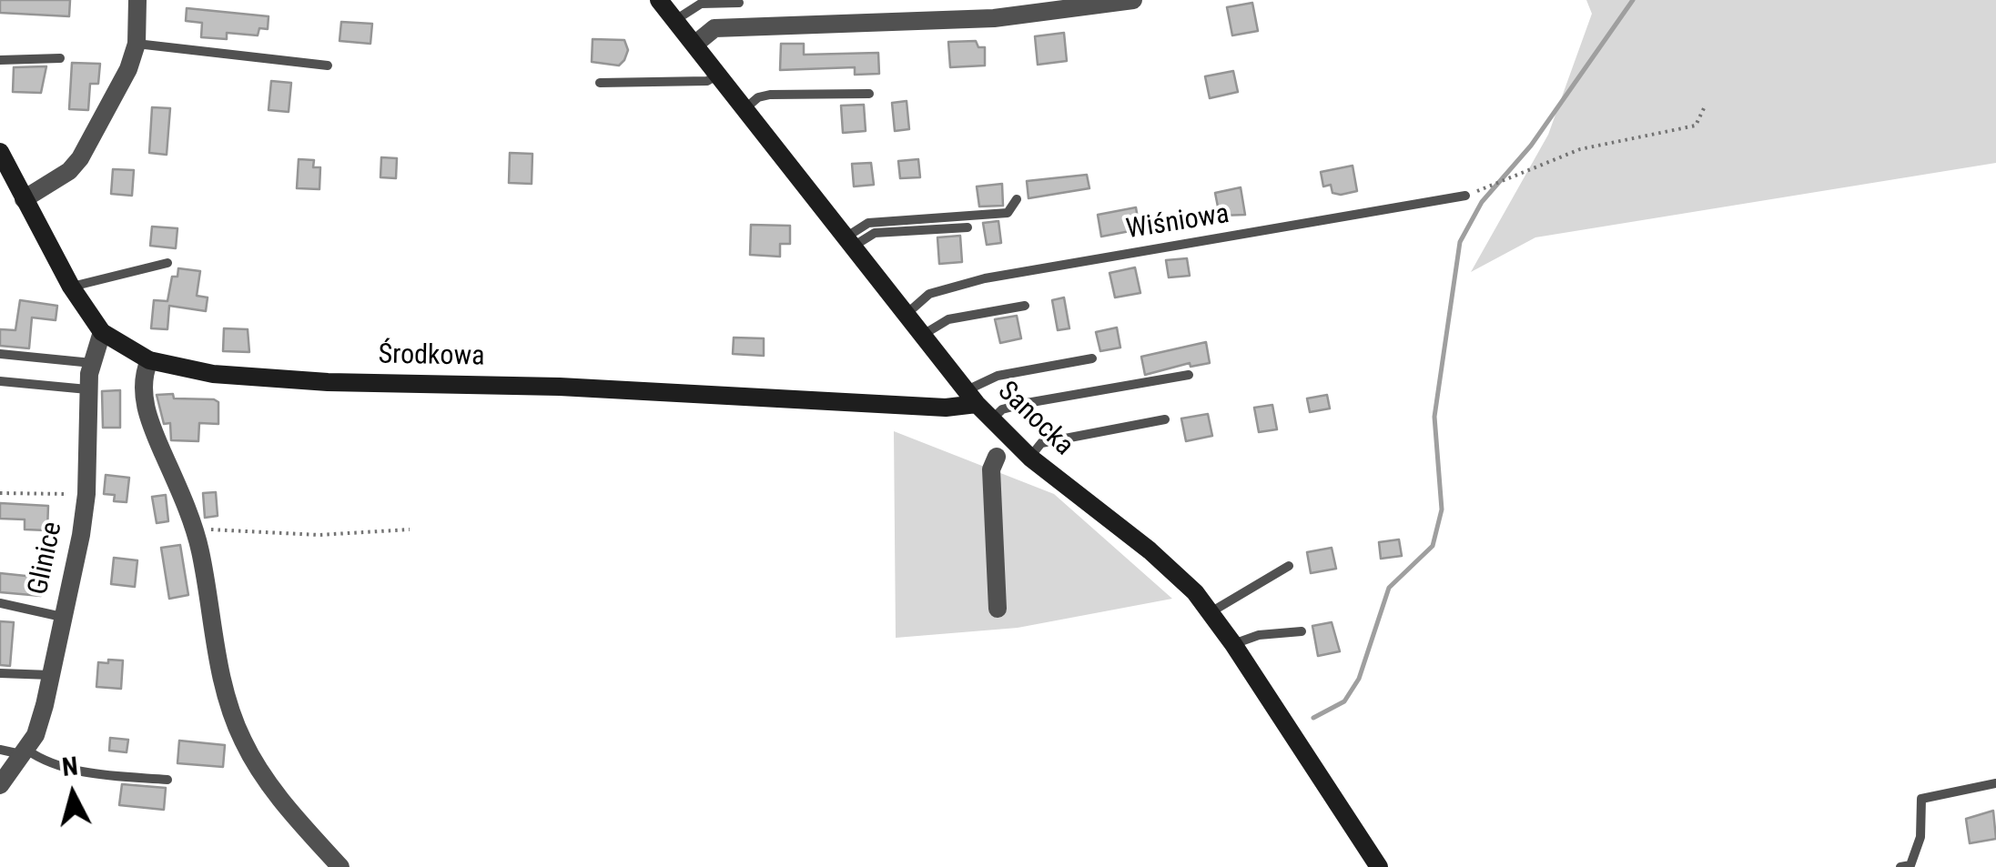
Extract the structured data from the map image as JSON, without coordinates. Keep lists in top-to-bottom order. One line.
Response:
{"streets":{"street":["Środkowa","Sanocka","Glinice"],"lane":["Wiśniowa"]},"crossings":[["Wiśniowa","Sanocka"],["Środkowa","Sanocka"],["Środkowa","Glinice"]],"north":"top"}
